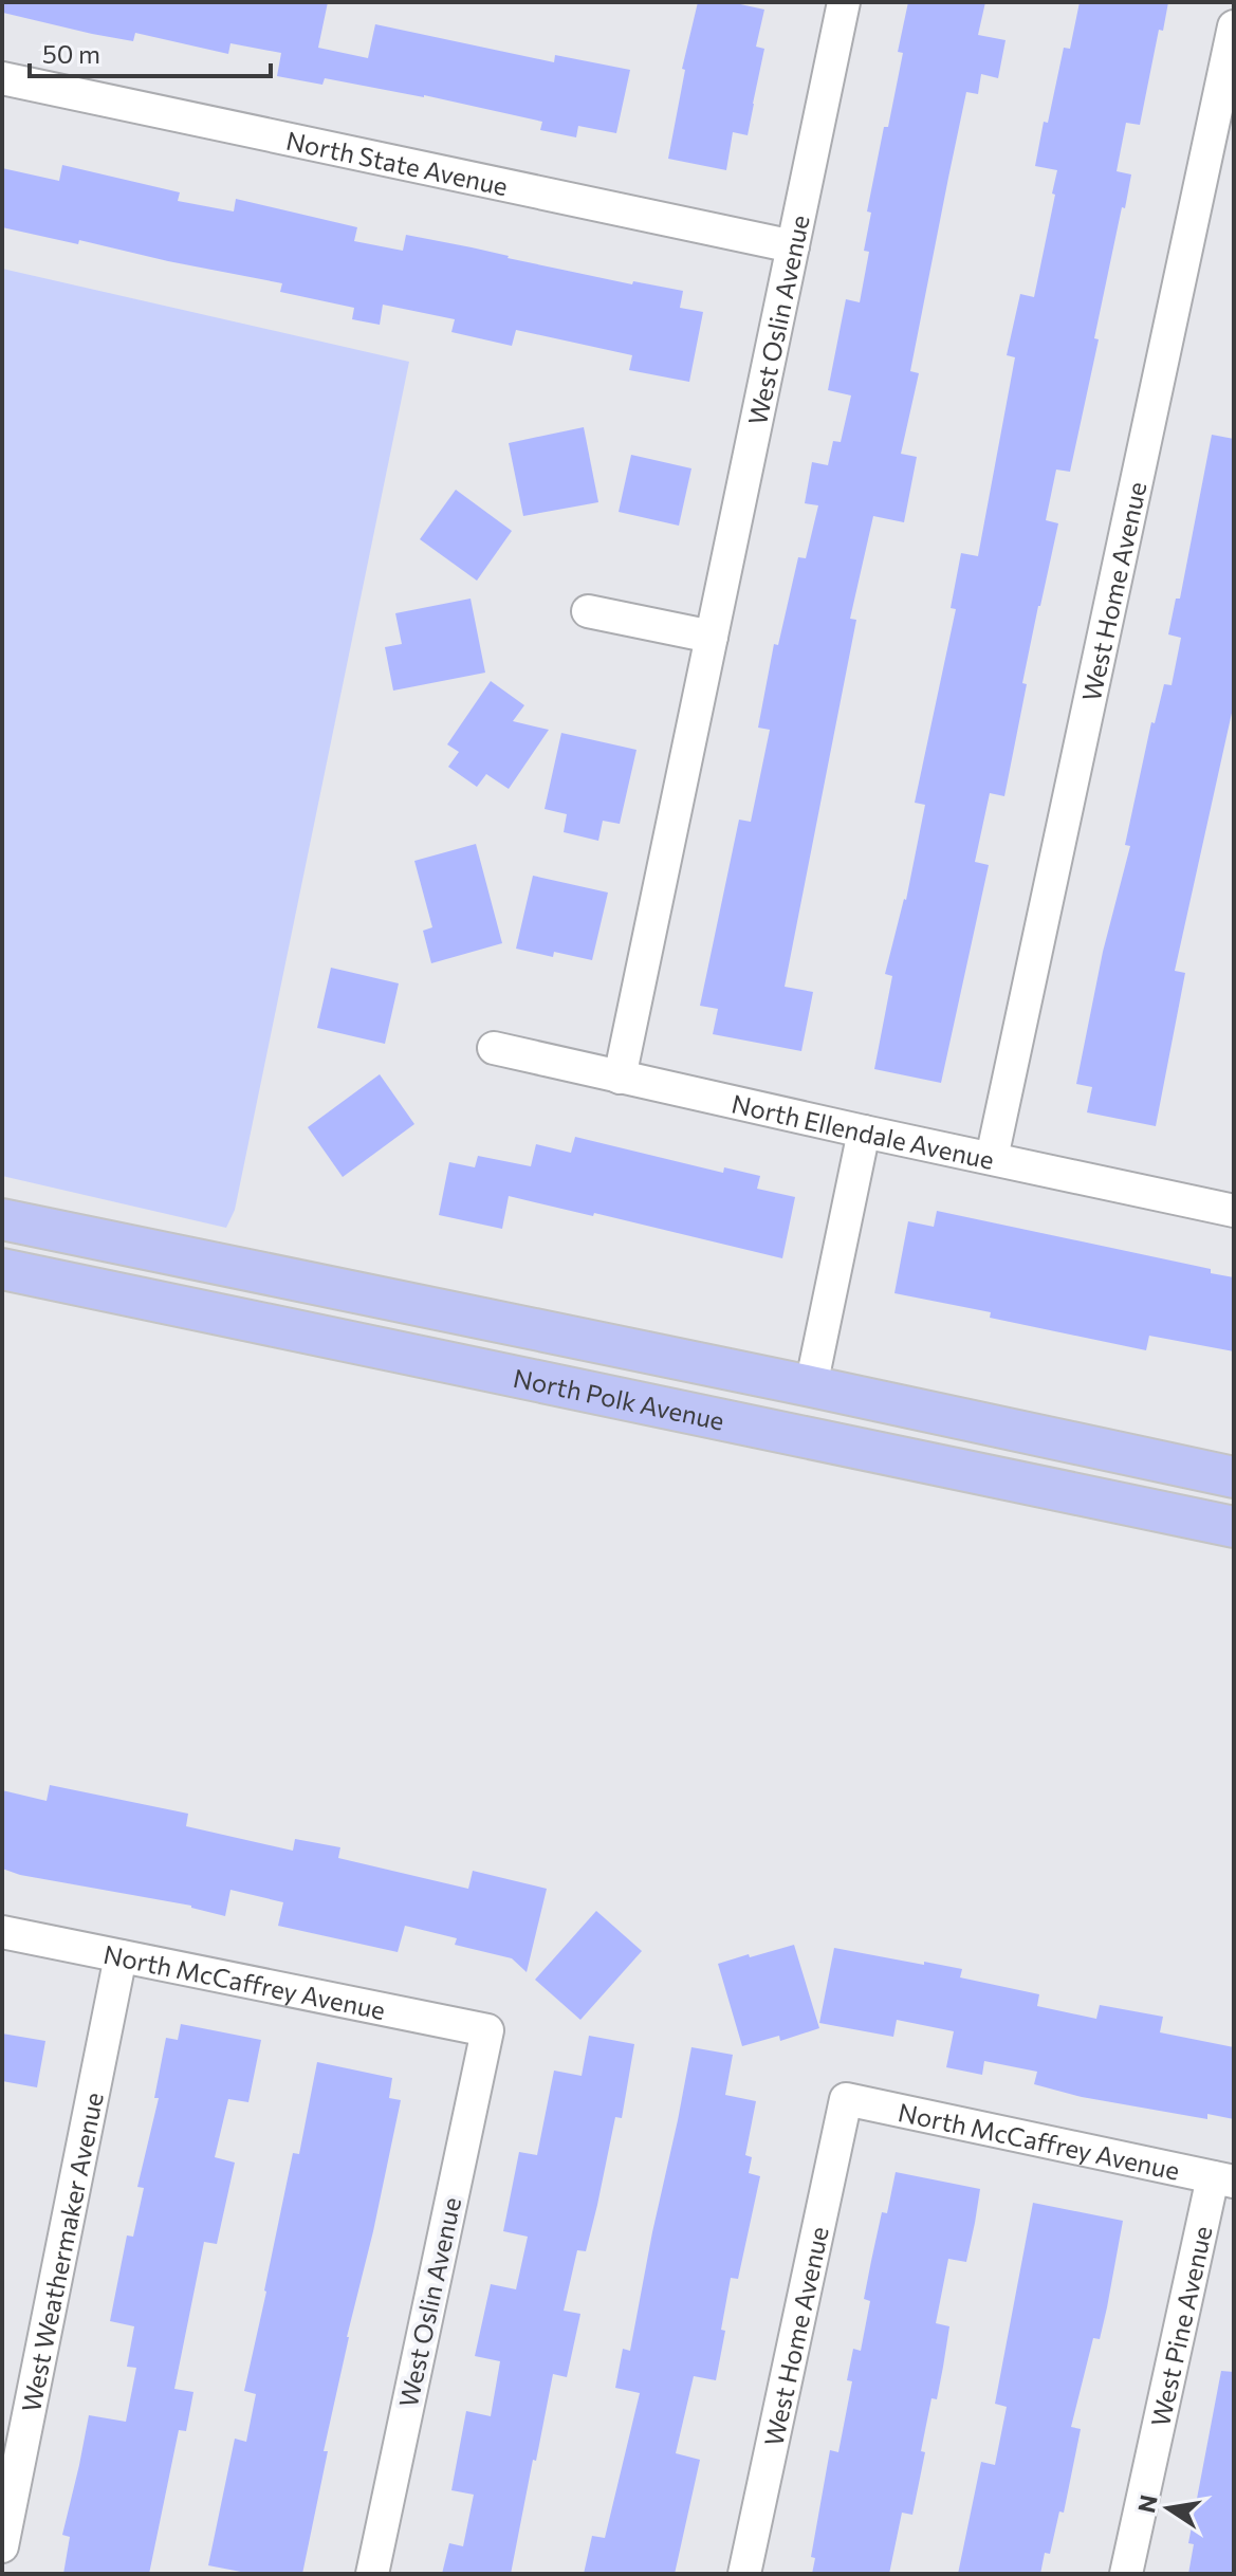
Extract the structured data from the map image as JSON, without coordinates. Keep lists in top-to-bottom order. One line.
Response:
{"streets":{"main road":["North Polk Avenue"],"street":["North State Avenue","West Oslin Avenue","West Home Avenue","North Ellendale Avenue","North McCaffrey Avenue","West Weathermaker Avenue","West Pine Avenue"]},"crossings":[["North State Avenue","West Oslin Avenue"],["West Oslin Avenue","North Ellendale Avenue"],["West Oslin Avenue","North McCaffrey Avenue"],["West Home Avenue","North Ellendale Avenue"],["West Home Avenue","North McCaffrey Avenue"],["North McCaffrey Avenue","West Weathermaker Avenue"],["North McCaffrey Avenue","West Pine Avenue"]],"scale_bar":"50 m","north":"left"}
